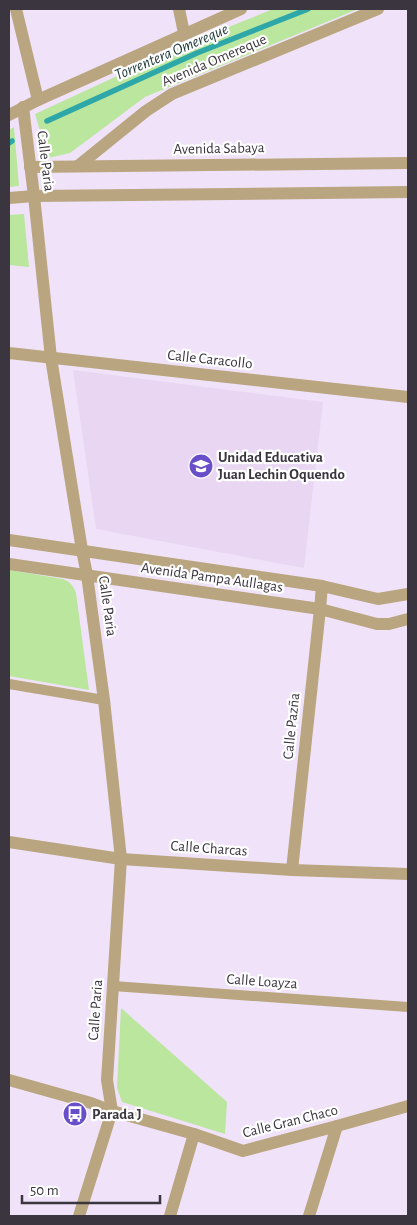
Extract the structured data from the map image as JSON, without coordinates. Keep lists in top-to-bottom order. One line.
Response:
{"streets":{"street":["Avenida Omereque","Avenida Sabaya","Calle Paria","Calle Caracollo","Avenida Pampa Aullagas","Calle Pazña","Calle Charcas","Calle Gran Chaco"],"lane":["Calle Loayza"]},"crossings":[["Avenida Omereque","Avenida Sabaya"],["Avenida Sabaya","Calle Paria"],["Calle Paria","Calle Caracollo"],["Calle Paria","Avenida Pampa Aullagas"],["Calle Paria","Calle Charcas"],["Calle Paria","Calle Loayza"],["Calle Paria","Calle Gran Chaco"],["Avenida Pampa Aullagas","Calle Pazña"],["Calle Pazña","Calle Charcas"]],"water":["Torrentera Omereque"],"places":{"school or university":["Unidad Educativa Juan Lechin Oquendo"],"bus stop":["Parada J"]},"scale_bar":"50 m"}
